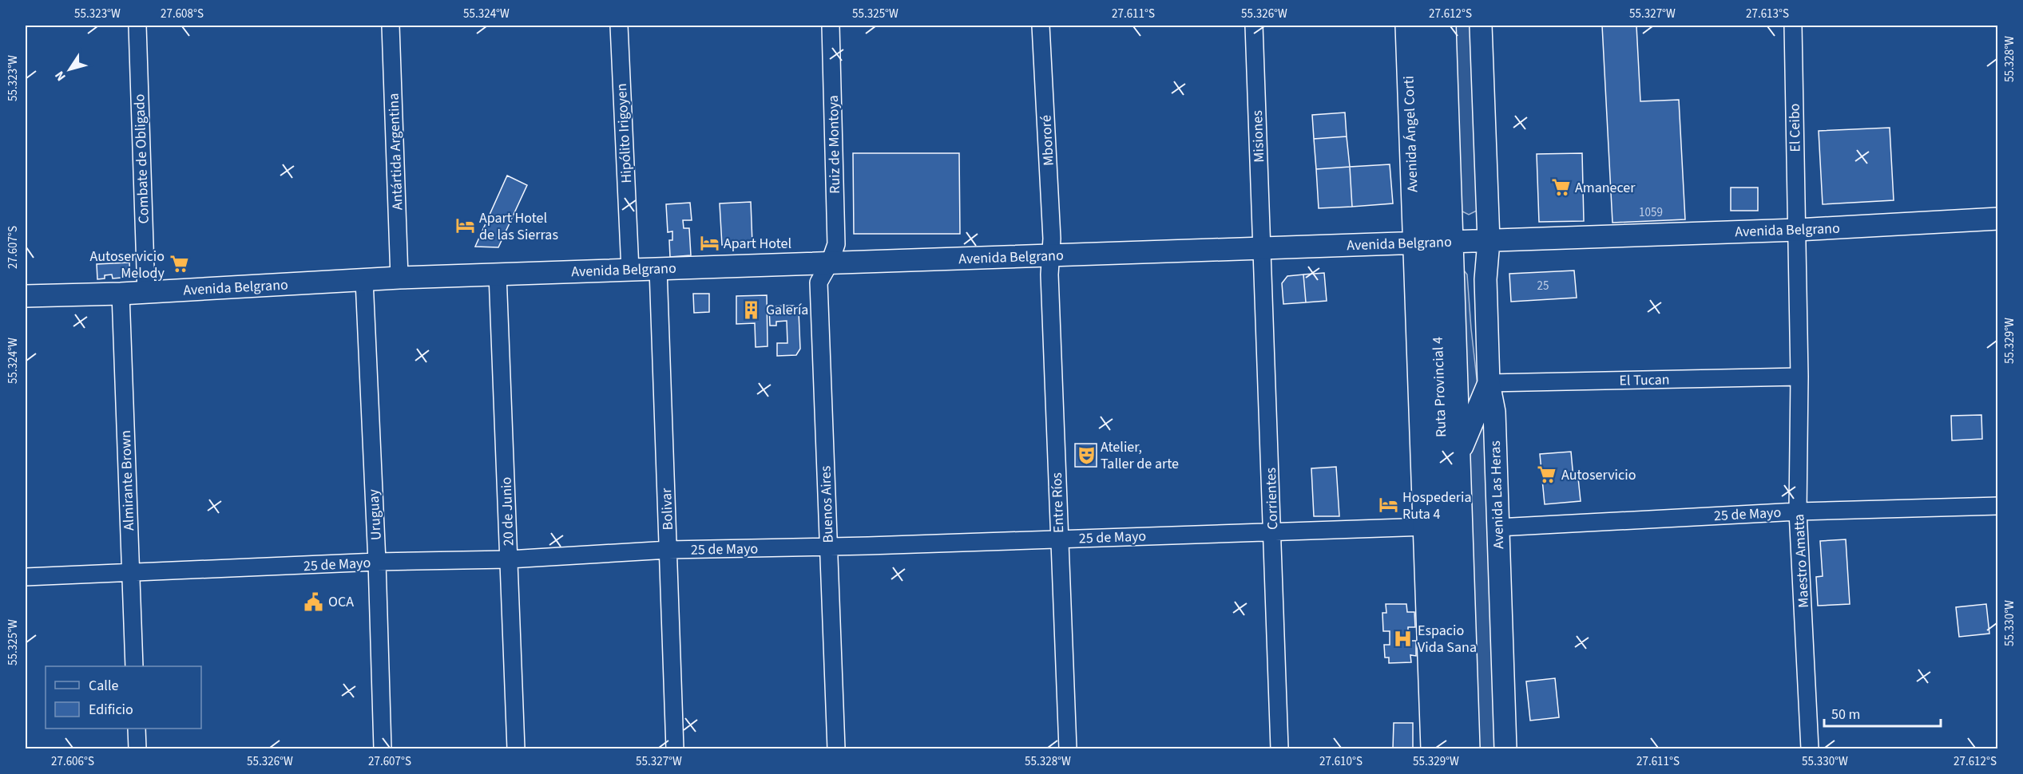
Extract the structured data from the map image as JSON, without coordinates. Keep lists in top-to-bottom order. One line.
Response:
{"streets":{"main road":["Avenida Ángel Corti","Avenida Belgrano","Ruta Provincial 4","Avenida Las Heras"],"street":["El Ceibo","Hipólito Irigoyen","Misiones","Mbororé","Ruiz de Montoya","Antártida Argentina","Combate de Obligado","El Tucan","Almirante Brown","Corrientes","Entre Ríos","Buenos Aires","Bolivar","20 de Junio","25 de Mayo","Uruguay","Maestro Amatta"]},"crossings":[["El Ceibo","Avenida Belgrano"],["El Ceibo","Maestro Amatta"],["Hipólito Irigoyen","Avenida Belgrano"],["Avenida Ángel Corti","Avenida Belgrano"],["Avenida Ángel Corti","Ruta Provincial 4"],["Misiones","Avenida Belgrano"],["Misiones","Corrientes"],["Mbororé","Avenida Belgrano"],["Mbororé","Entre Ríos"],["Ruiz de Montoya","Avenida Belgrano"],["Ruiz de Montoya","Buenos Aires"],["Antártida Argentina","Avenida Belgrano"],["Combate de Obligado","Avenida Belgrano"],["Avenida Belgrano","Ruta Provincial 4"],["Avenida Belgrano","Almirante Brown"],["Avenida Belgrano","Avenida Las Heras"],["Avenida Belgrano","Corrientes"],["Avenida Belgrano","Entre Ríos"],["Avenida Belgrano","Buenos Aires"],["Avenida Belgrano","Bolivar"],["Avenida Belgrano","20 de Junio"],["Avenida Belgrano","Uruguay"],["Avenida Belgrano","Maestro Amatta"],["El Tucan","Avenida Las Heras"],["El Tucan","Maestro Amatta"],["Almirante Brown","25 de Mayo"],["Avenida Las Heras","25 de Mayo"],["Corrientes","25 de Mayo"],["Entre Ríos","25 de Mayo"],["Buenos Aires","25 de Mayo"],["Bolivar","25 de Mayo"],["20 de Junio","25 de Mayo"],["25 de Mayo","Uruguay"],["25 de Mayo","Maestro Amatta"]],"places":{"supermarket":["Amanecer","Autoservicio Melody","Autoservicio"],"hotel":["Apart Hotel de las Sierras","Apart Hotel","Hospederia Ruta 4"],"building":["Galería"],"theatre":["Atelier, Taller de arte"],"public building":["OCA"],"hospital":["Espacio Vida Sana"]},"house_numbers":["1059","25"],"legend":["Calle","Edificio"],"scale_bar":"50 m","north":"bottom left","coordinates":["55.323°W","27.608°S","55.324°W","55.325°W","27.611°S","55.326°W","27.612°S","55.327°W","27.613°S","55.328°W","27.607°S","55.329°W","55.330°W","27.606°S","27.610°S"]}
